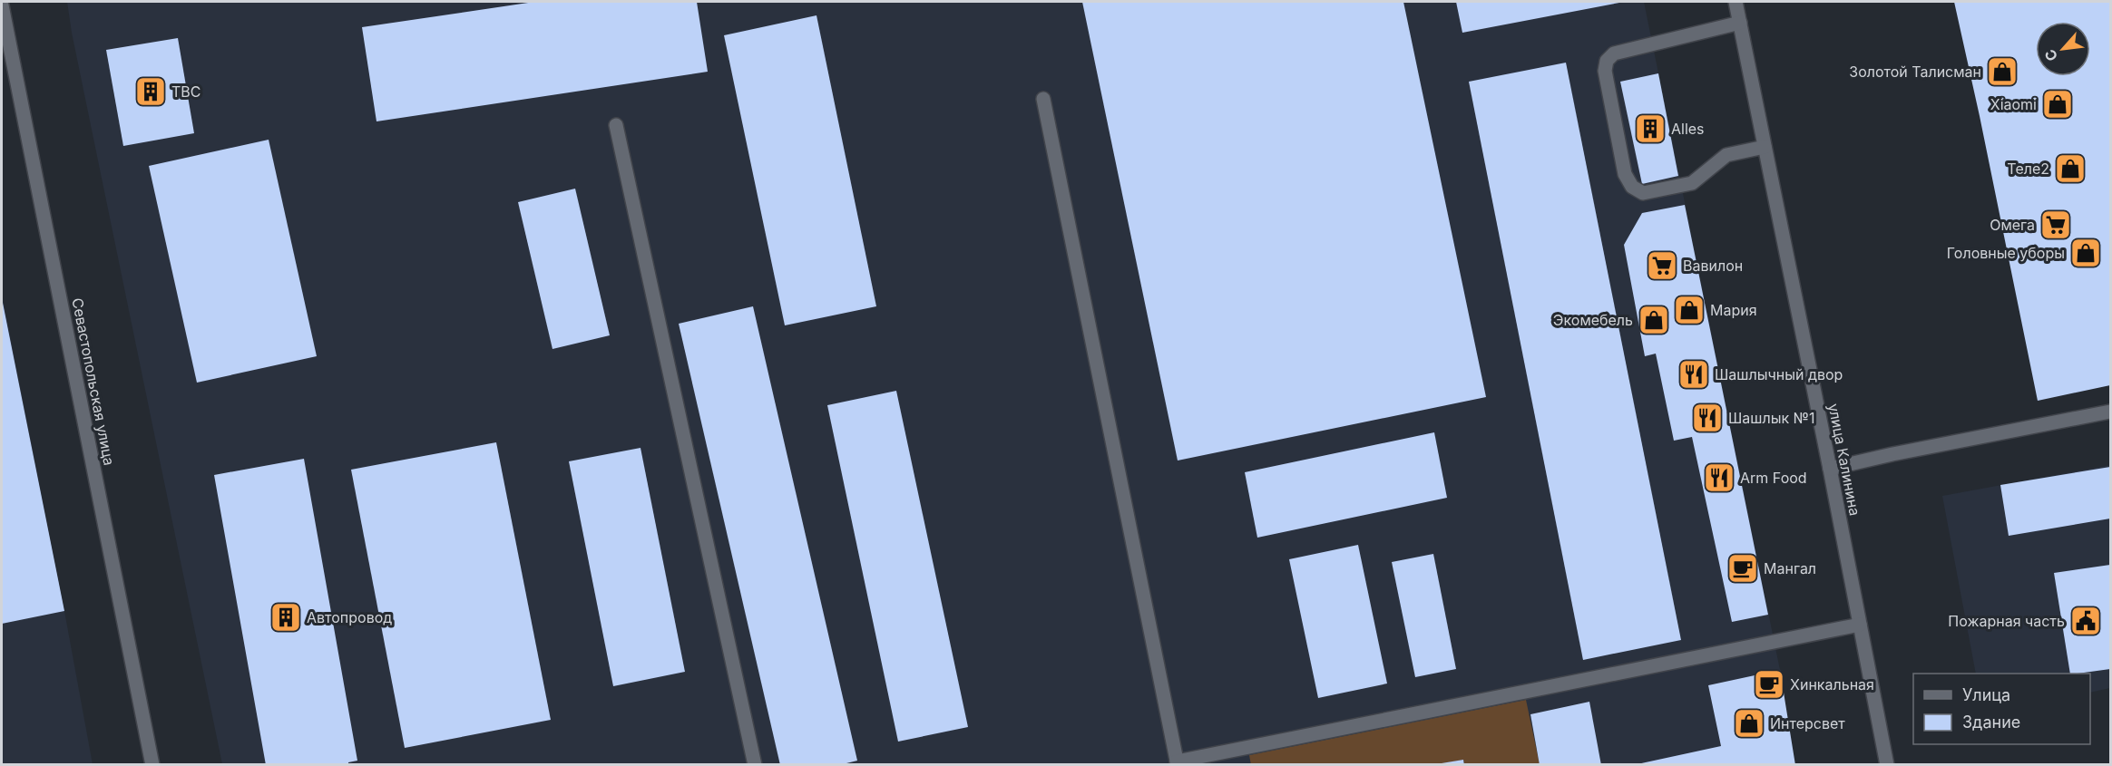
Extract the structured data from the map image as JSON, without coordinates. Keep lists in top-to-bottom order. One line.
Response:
{"streets":{"street":["Севастопольская улица","улица Калинина"]},"places":{"shop":["Золотой Талисман","Xiaomi","Теле2","Головные уборы","Мария","Экомебель","Интерсвет"],"building":["ТВС","Alles","Автопровод"],"supermarket":["Омега","Вавилон"],"restaurant":["Шашлычный двор","Шашлык №1","Arm Food"],"cafe":["Мангал","Хинкальная"],"public building":["Пожарная часть"]},"legend":["Улица","Здание"],"north":"bottom left"}
